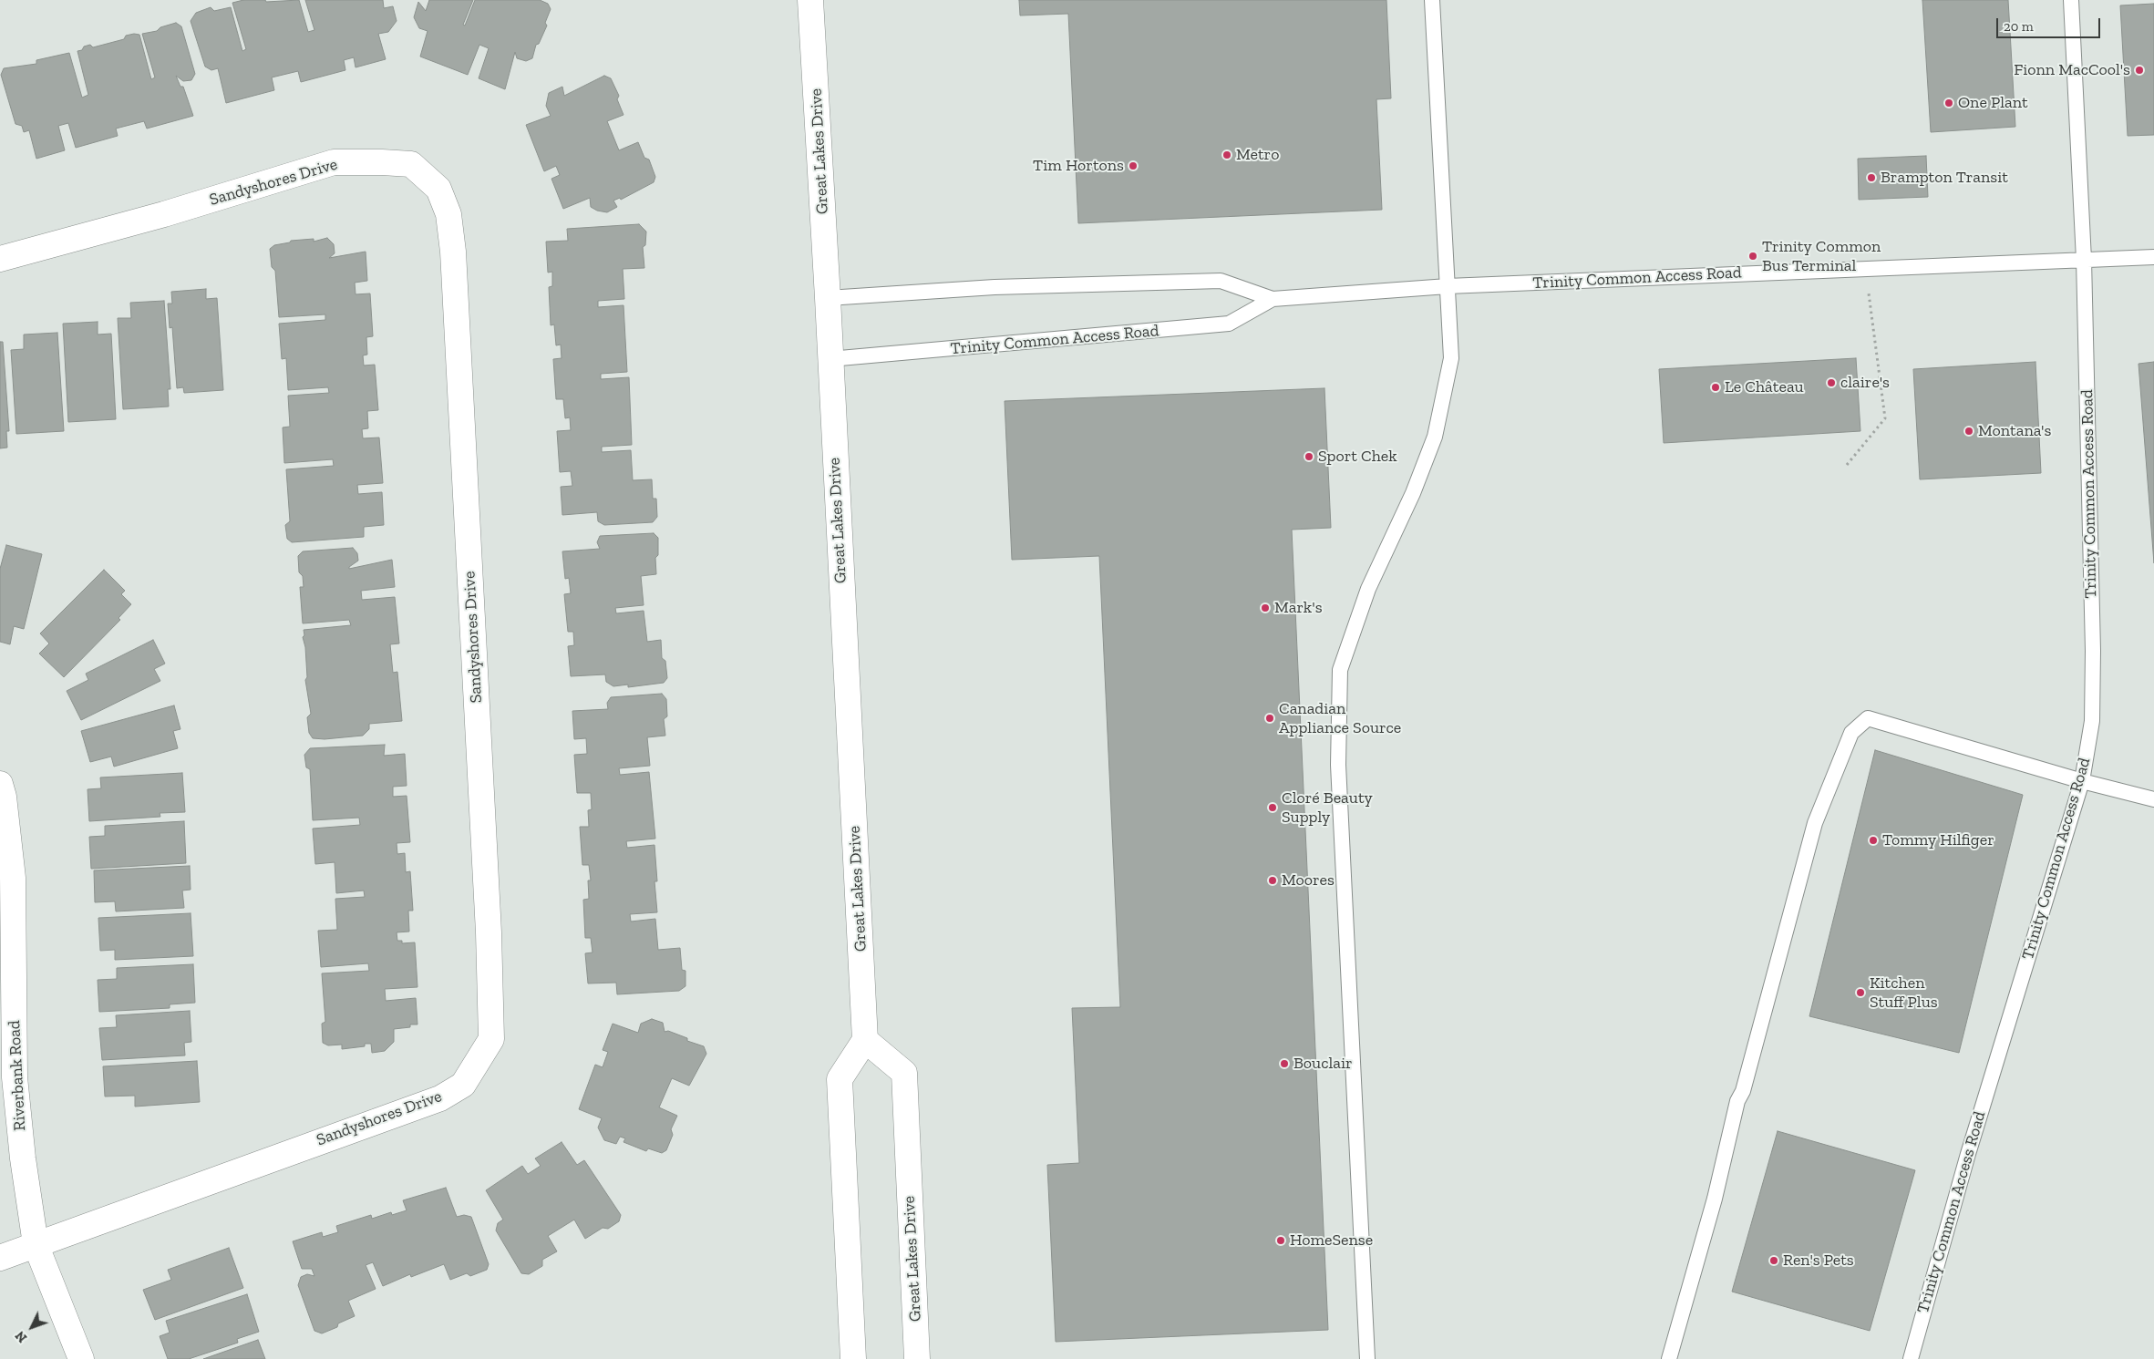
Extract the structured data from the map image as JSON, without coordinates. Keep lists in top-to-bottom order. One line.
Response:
{"streets":{"street":["Great Lakes Drive","Sandyshores Drive","Riverbank Road"],"lane":["Trinity Common Access Road"]},"crossings":[["Great Lakes Drive","Trinity Common Access Road"],["Sandyshores Drive","Riverbank Road"]],"places":["Fionn MacCool's","One Plant","Metro","Tim Hortons","Brampton Transit","Trinity Common Bus Terminal","claire's","Le Château","Montana's","Sport Chek","Mark's","Canadian Appliance Source","Cloré Beauty Supply","Tommy Hilfiger","Moores","Kitchen Stuff Plus","Bouclair","HomeSense","Ren's Pets"],"scale_bar":"20 m","north":"bottom left"}
